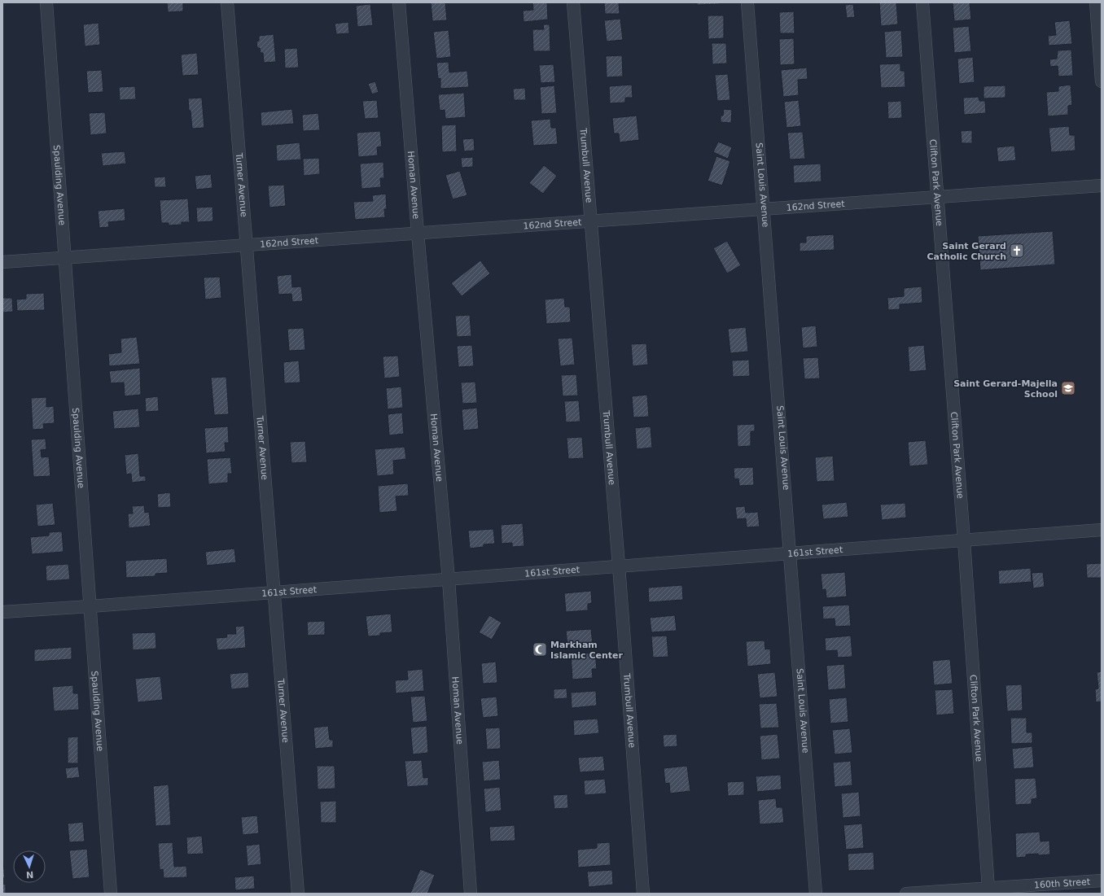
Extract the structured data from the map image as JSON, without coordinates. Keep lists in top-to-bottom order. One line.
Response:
{"streets":{"street":["Trumbull Avenue","Clifton Park Avenue","Spaulding Avenue","Saint Louis Avenue","Turner Avenue","Homan Avenue","162nd Street","161st Street","160th Street"]},"crossings":[["Trumbull Avenue","162nd Street"],["Trumbull Avenue","161st Street"],["Clifton Park Avenue","162nd Street"],["Clifton Park Avenue","161st Street"],["Clifton Park Avenue","160th Street"],["Spaulding Avenue","162nd Street"],["Spaulding Avenue","161st Street"],["Saint Louis Avenue","162nd Street"],["Saint Louis Avenue","161st Street"],["Turner Avenue","162nd Street"],["Turner Avenue","161st Street"],["Homan Avenue","162nd Street"],["Homan Avenue","161st Street"]],"places":{"church":["Saint Gerard Catholic Church"],"school or university":["Saint Gerard-Majella School"],"mosque":["Markham Islamic Center"]},"north":"bottom"}
